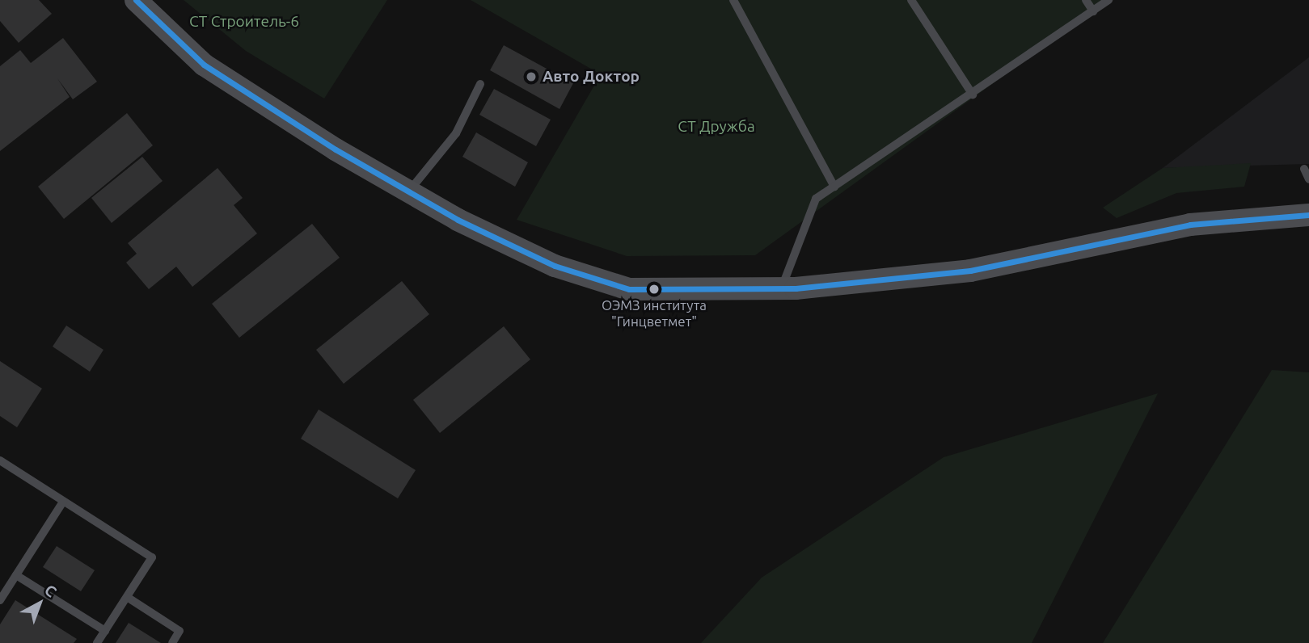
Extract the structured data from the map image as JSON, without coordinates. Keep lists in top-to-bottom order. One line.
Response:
{"parks":["СТ Строитель-6","СТ Дружба"],"places":["Авто Доктор","ОЭМЗ института \"Гинцветмет\""],"north":"top right"}
